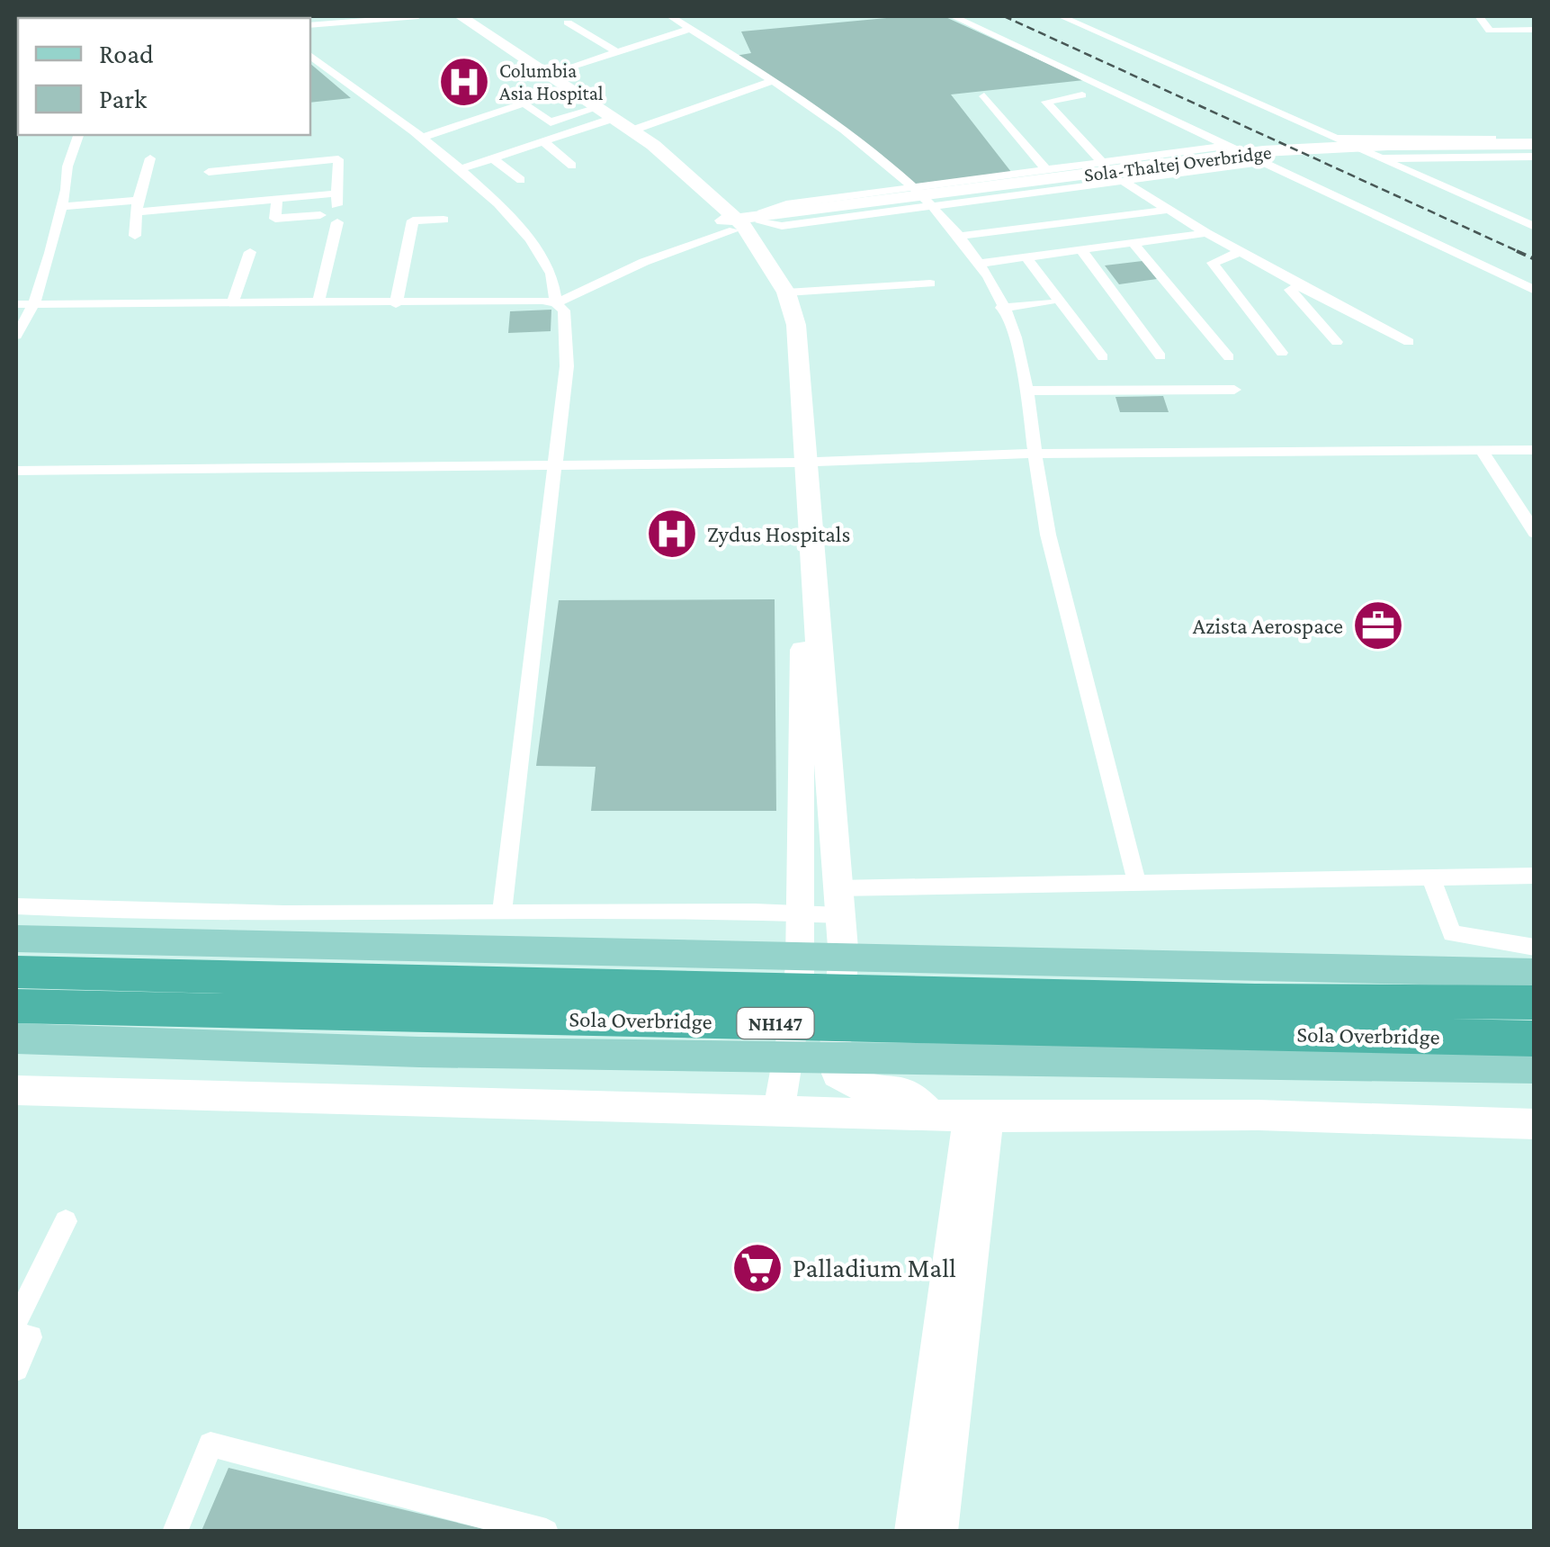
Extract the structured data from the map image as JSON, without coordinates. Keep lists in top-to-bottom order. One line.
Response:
{"streets":{"highway":["Sola Overbridge","NH147"],"main road":["Sola-Thaltej Overbridge"]},"places":{"hospital":["Columbia Asia Hospital","Zydus Hospitals"],"office":["Azista Aerospace"],"supermarket":["Palladium Mall"]},"legend":["Road","Park"]}
